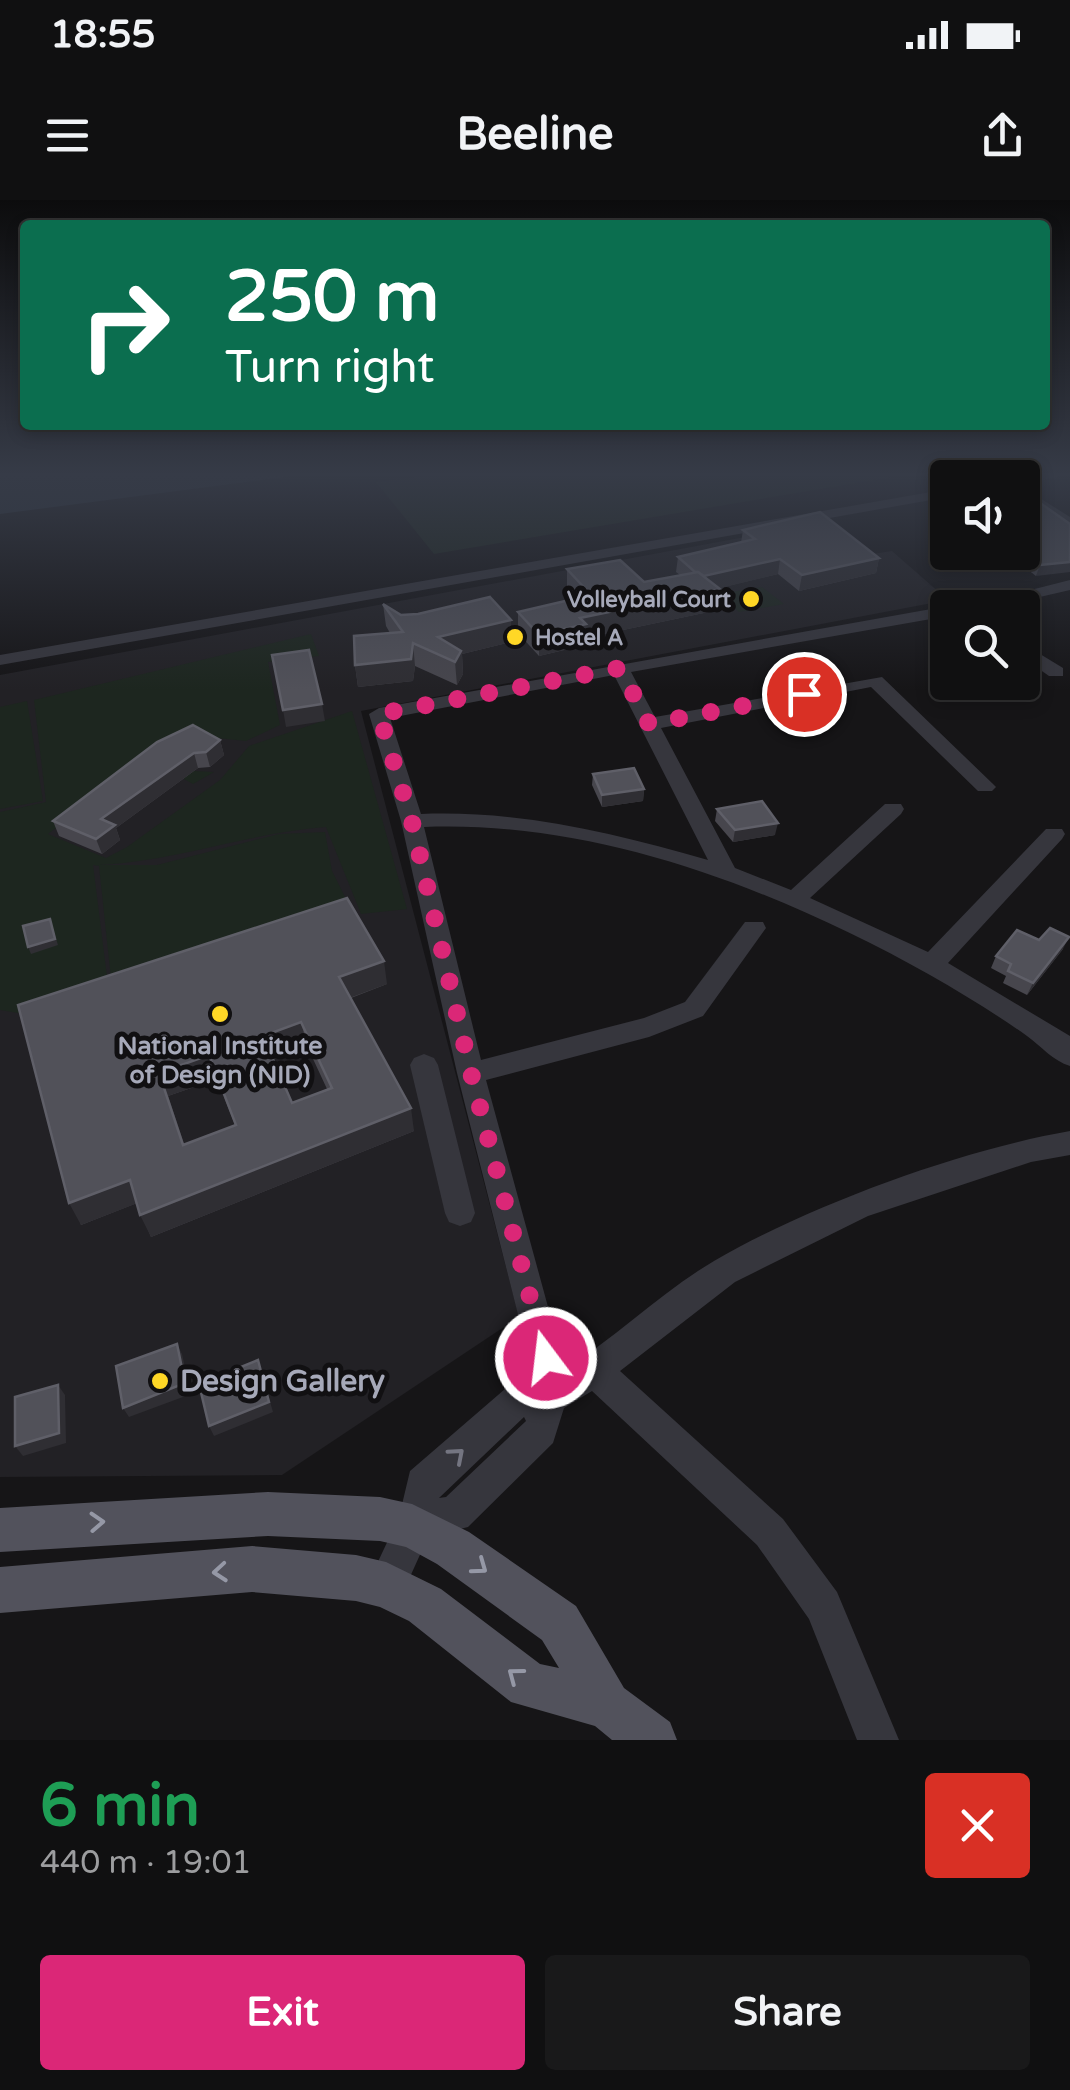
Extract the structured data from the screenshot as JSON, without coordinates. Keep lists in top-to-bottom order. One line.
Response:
{"places":["Volleyball Court","Hostel A","National Institute of Design (NID)","Design Gallery"],"page":{"status":"18:55","header":"Beeline","turn":["250 m","Turn right"],"heading":["6 min","440 m · 19:01"],"buttons":["Exit","Share"]}}
